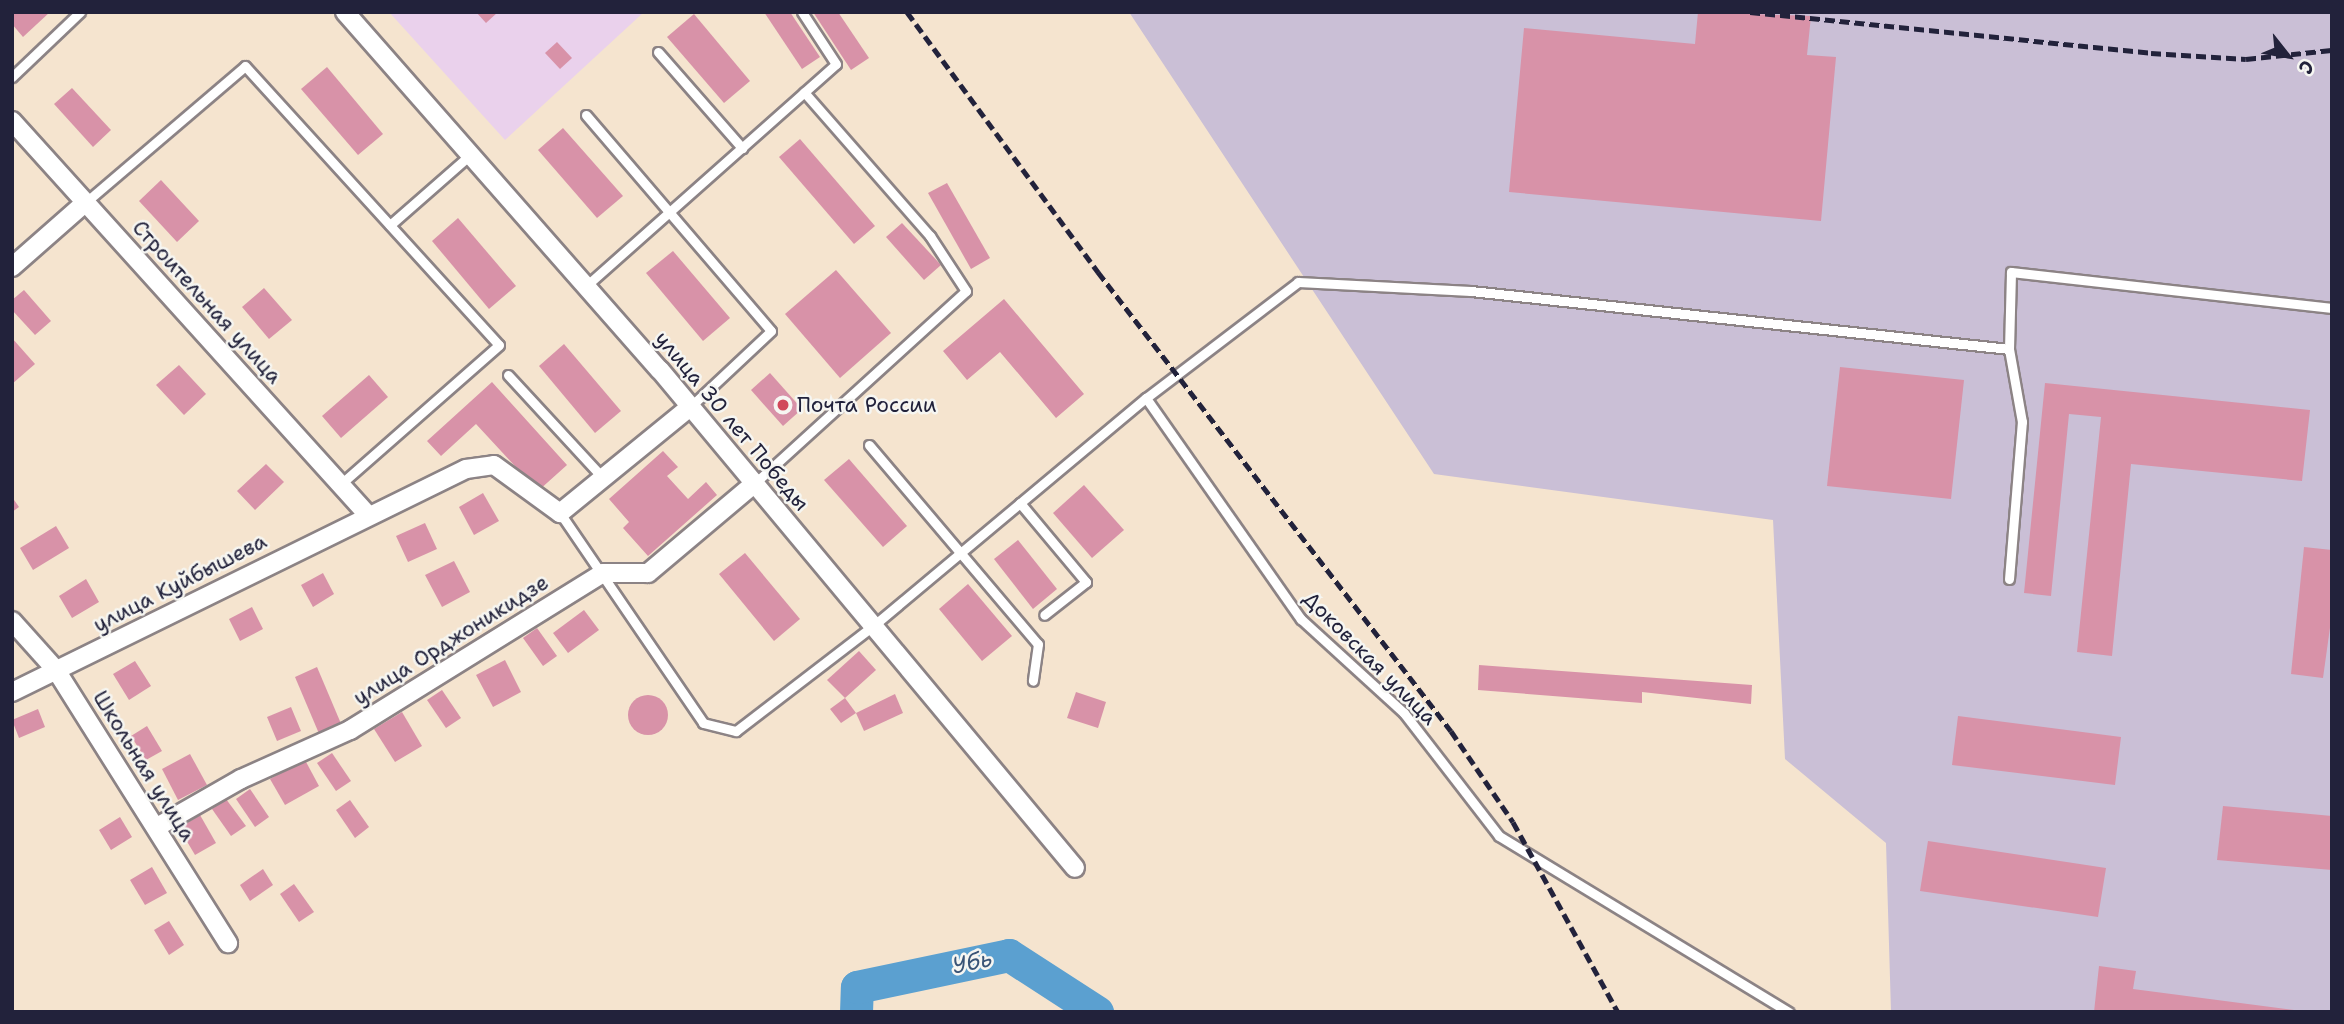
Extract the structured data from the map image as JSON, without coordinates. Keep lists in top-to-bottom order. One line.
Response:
{"streets":{"street":["Строительная улица","улица 30 лет Победы","улица Куйбышева","улица Орджоникидзе","Школьная улица"],"lane":["Доковская улица"]},"crossings":[["Строительная улица","улица Куйбышева"],["улица Куйбышева","Школьная улица"],["улица Орджоникидзе","Школьная улица"]],"water":["Убь"],"places":["Почта России"],"north":"bottom right"}
